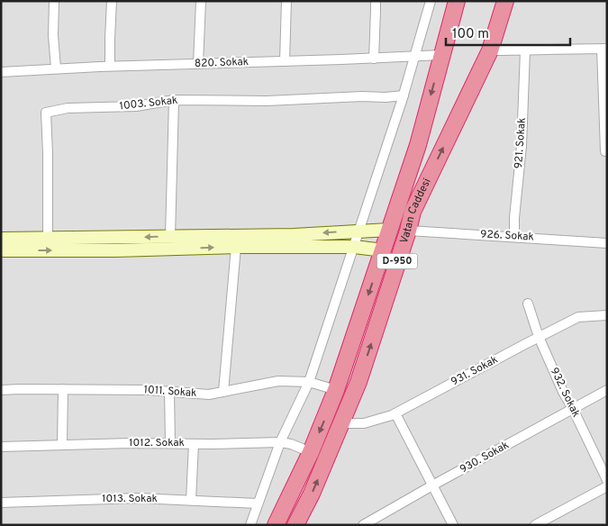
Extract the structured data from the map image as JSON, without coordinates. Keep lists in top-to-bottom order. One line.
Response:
{"streets":{"highway":["Vatan Caddesi","D-950"],"street":["820. Sokak","1003. Sokak","921. Sokak","926. Sokak","931. Sokak","1011. Sokak","932. Sokak","1012. Sokak","930. Sokak","1013. Sokak"]},"crossings":[["820. Sokak","Vatan Caddesi"],["921. Sokak","926. Sokak"],["Vatan Caddesi","926. Sokak"],["Vatan Caddesi","931. Sokak"],["Vatan Caddesi","1011. Sokak"],["Vatan Caddesi","1012. Sokak"],["931. Sokak","932. Sokak"],["932. Sokak","930. Sokak"]],"scale_bar":"100 m"}
